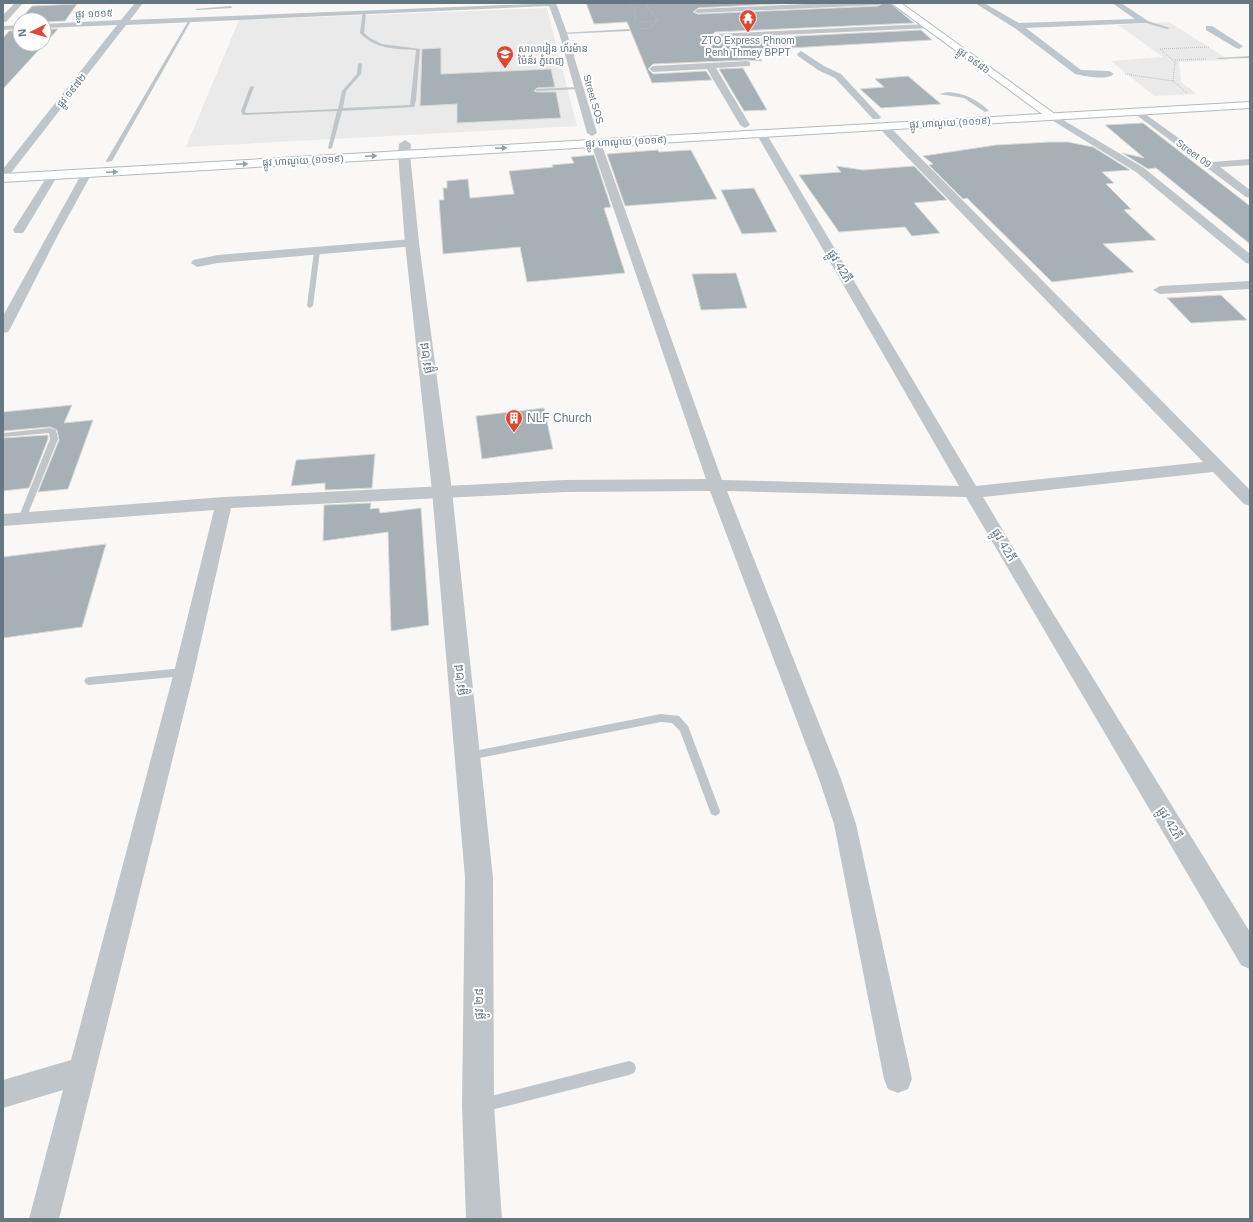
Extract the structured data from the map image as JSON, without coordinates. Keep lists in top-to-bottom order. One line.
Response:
{"streets":{"main road":["ផ្លូវ ១៩៨៦","ផ្លូវ ហាណូយ (១០១៩)"],"street":["ផ្លូវ ១០១៥","ផ្លូវ ១៩៧២","Street SOS","Street 09","ផ្លូវ 42ភី","ផ្លូវ ២៨"]},"crossings":[["ផ្លូវ ១០១៥","ផ្លូវ ១៩៧២"],["ផ្លូវ ១០១៥","Street SOS"],["ផ្លូវ ១៩៨៦","ផ្លូវ ហាណូយ (១០១៩)"],["ផ្លូវ ១៩៧២","ផ្លូវ ហាណូយ (១០១៩)"],["Street SOS","ផ្លូវ ហាណូយ (១០១៩)"],["ផ្លូវ ហាណូយ (១០១៩)","Street 09"],["ផ្លូវ ហាណូយ (១០១៩)","ផ្លូវ 42ភី"],["ផ្លូវ ហាណូយ (១០១៩)","ផ្លូវ ២៨"]],"places":{"temple":["ZTO Express Phnom Penh Thmey BPPT"],"school or university":["សាលារៀន ហ័រម៉ាន ម៉ៃន័រ ភ្នំពេញ"],"building":["NLF Church"]},"north":"left"}
